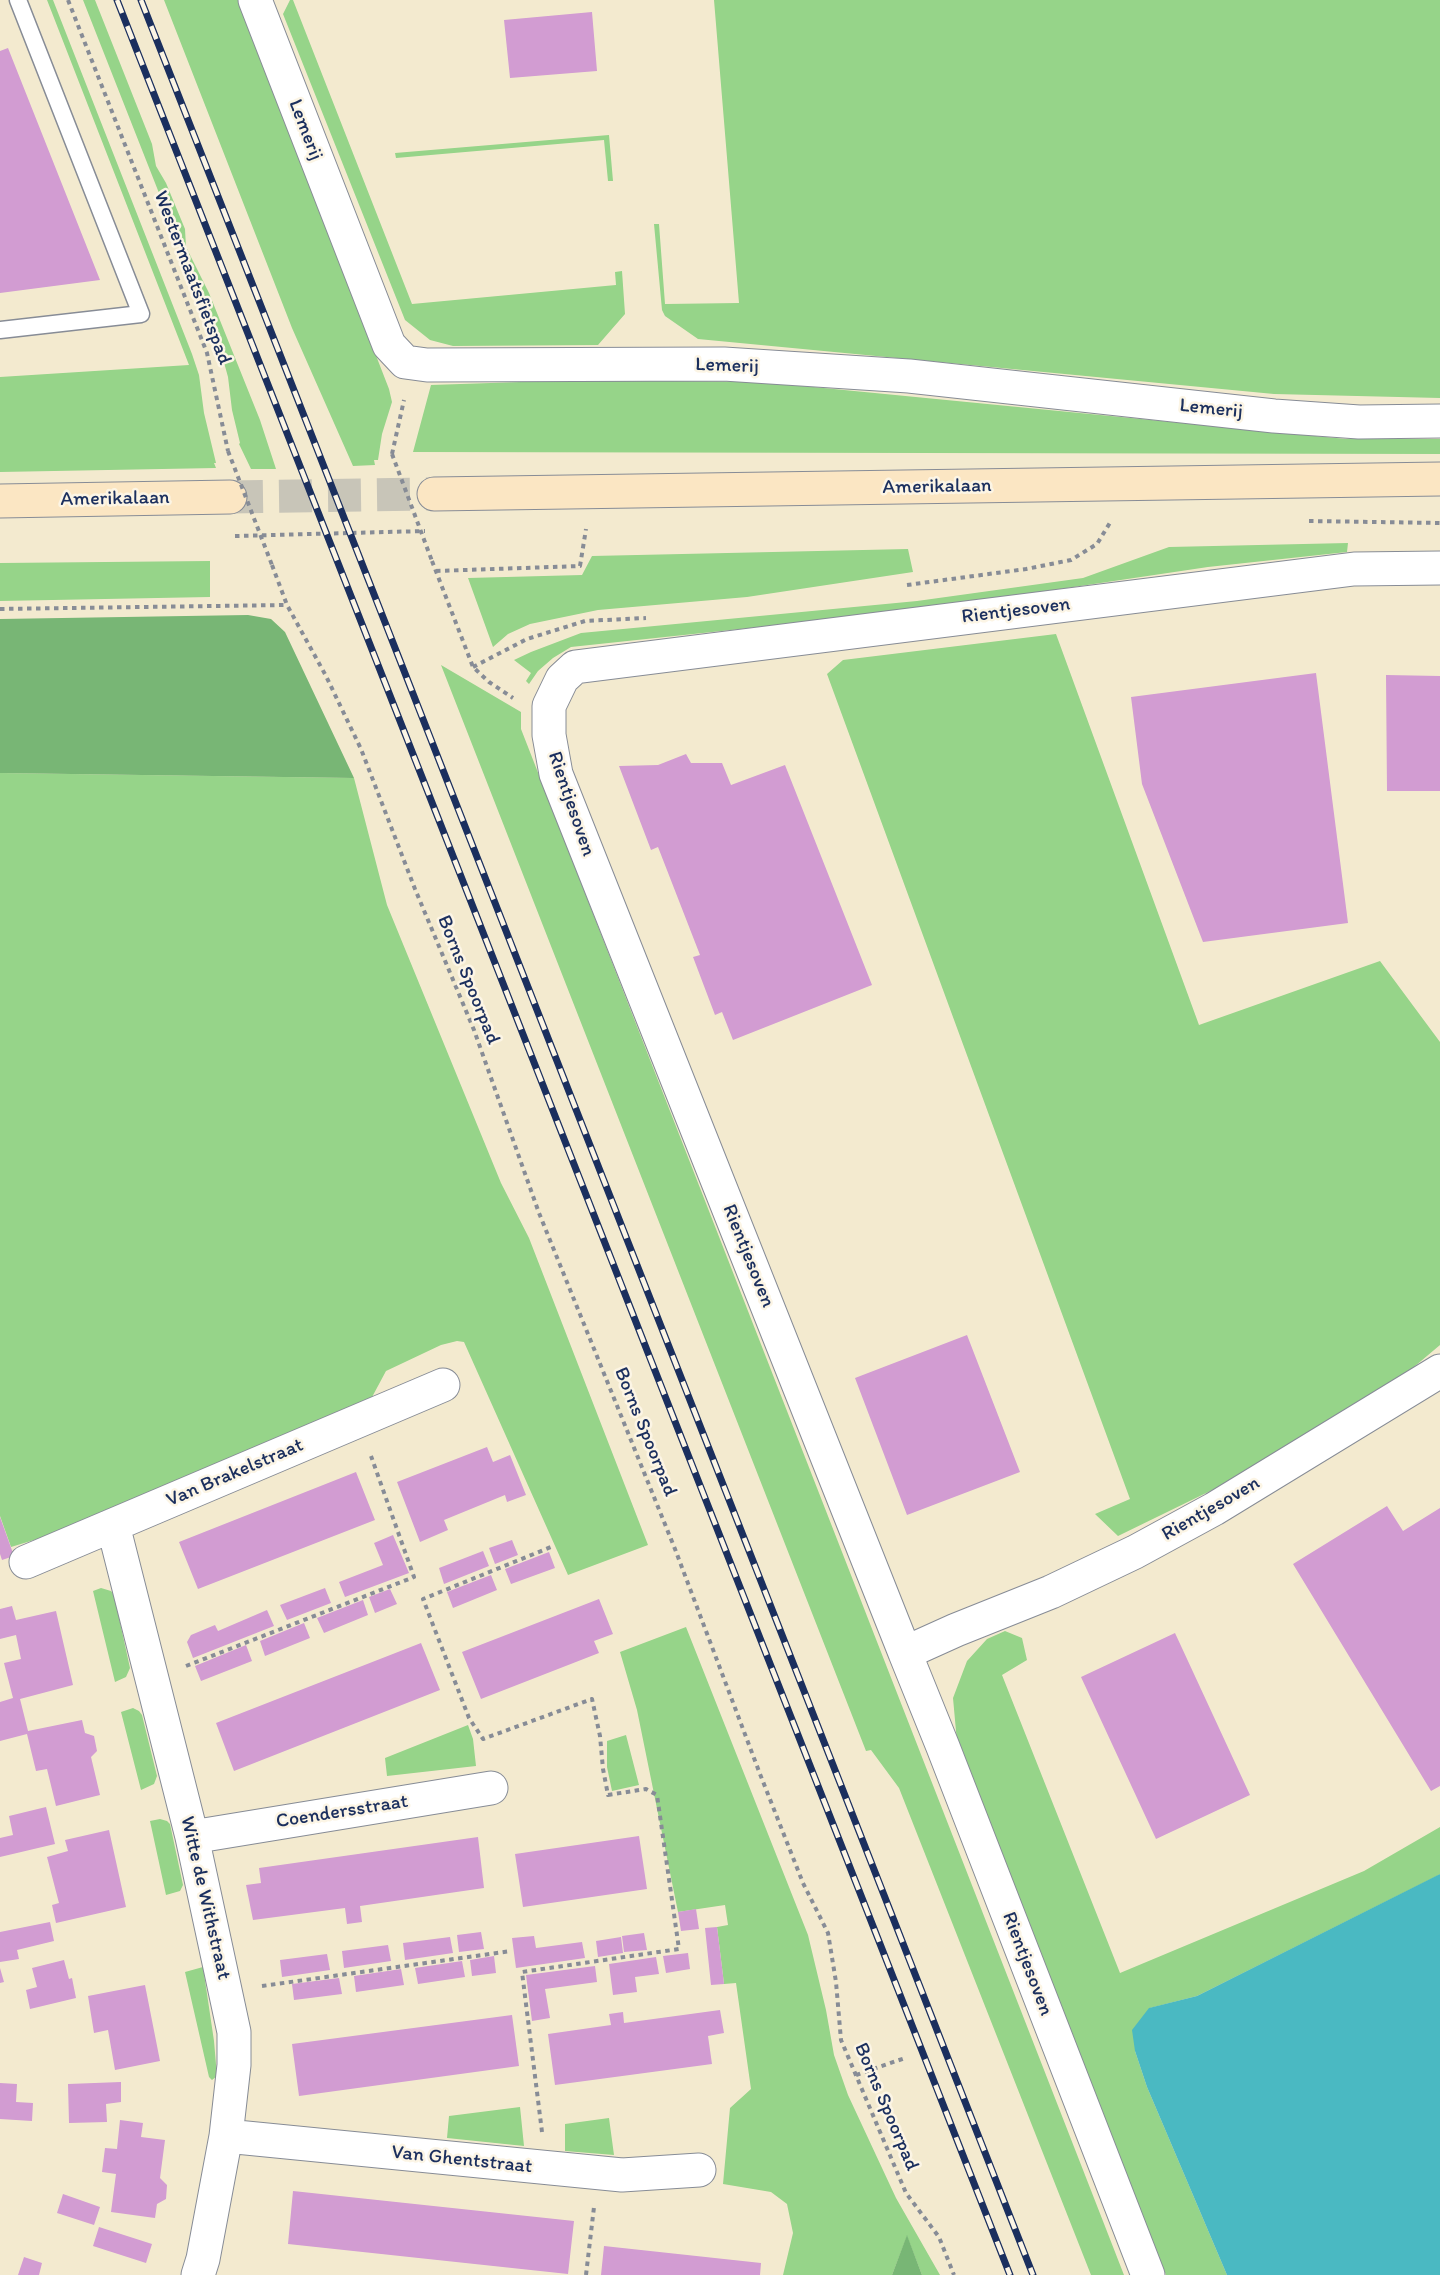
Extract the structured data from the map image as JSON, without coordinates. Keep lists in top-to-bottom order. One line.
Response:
{"streets":{"main road":["Amerikalaan"],"street":["Lemerij","Rientjesoven","Van Brakelstraat","Coendersstraat","Witte de Withstraat","Van Ghentstraat"],"path":["Westermaatsfietspad","Borns Spoorpad"]},"crossings":[["Westermaatsfietspad","Borns Spoorpad"],["Van Brakelstraat","Witte de Withstraat"],["Coendersstraat","Witte de Withstraat"],["Witte de Withstraat","Van Ghentstraat"]]}
